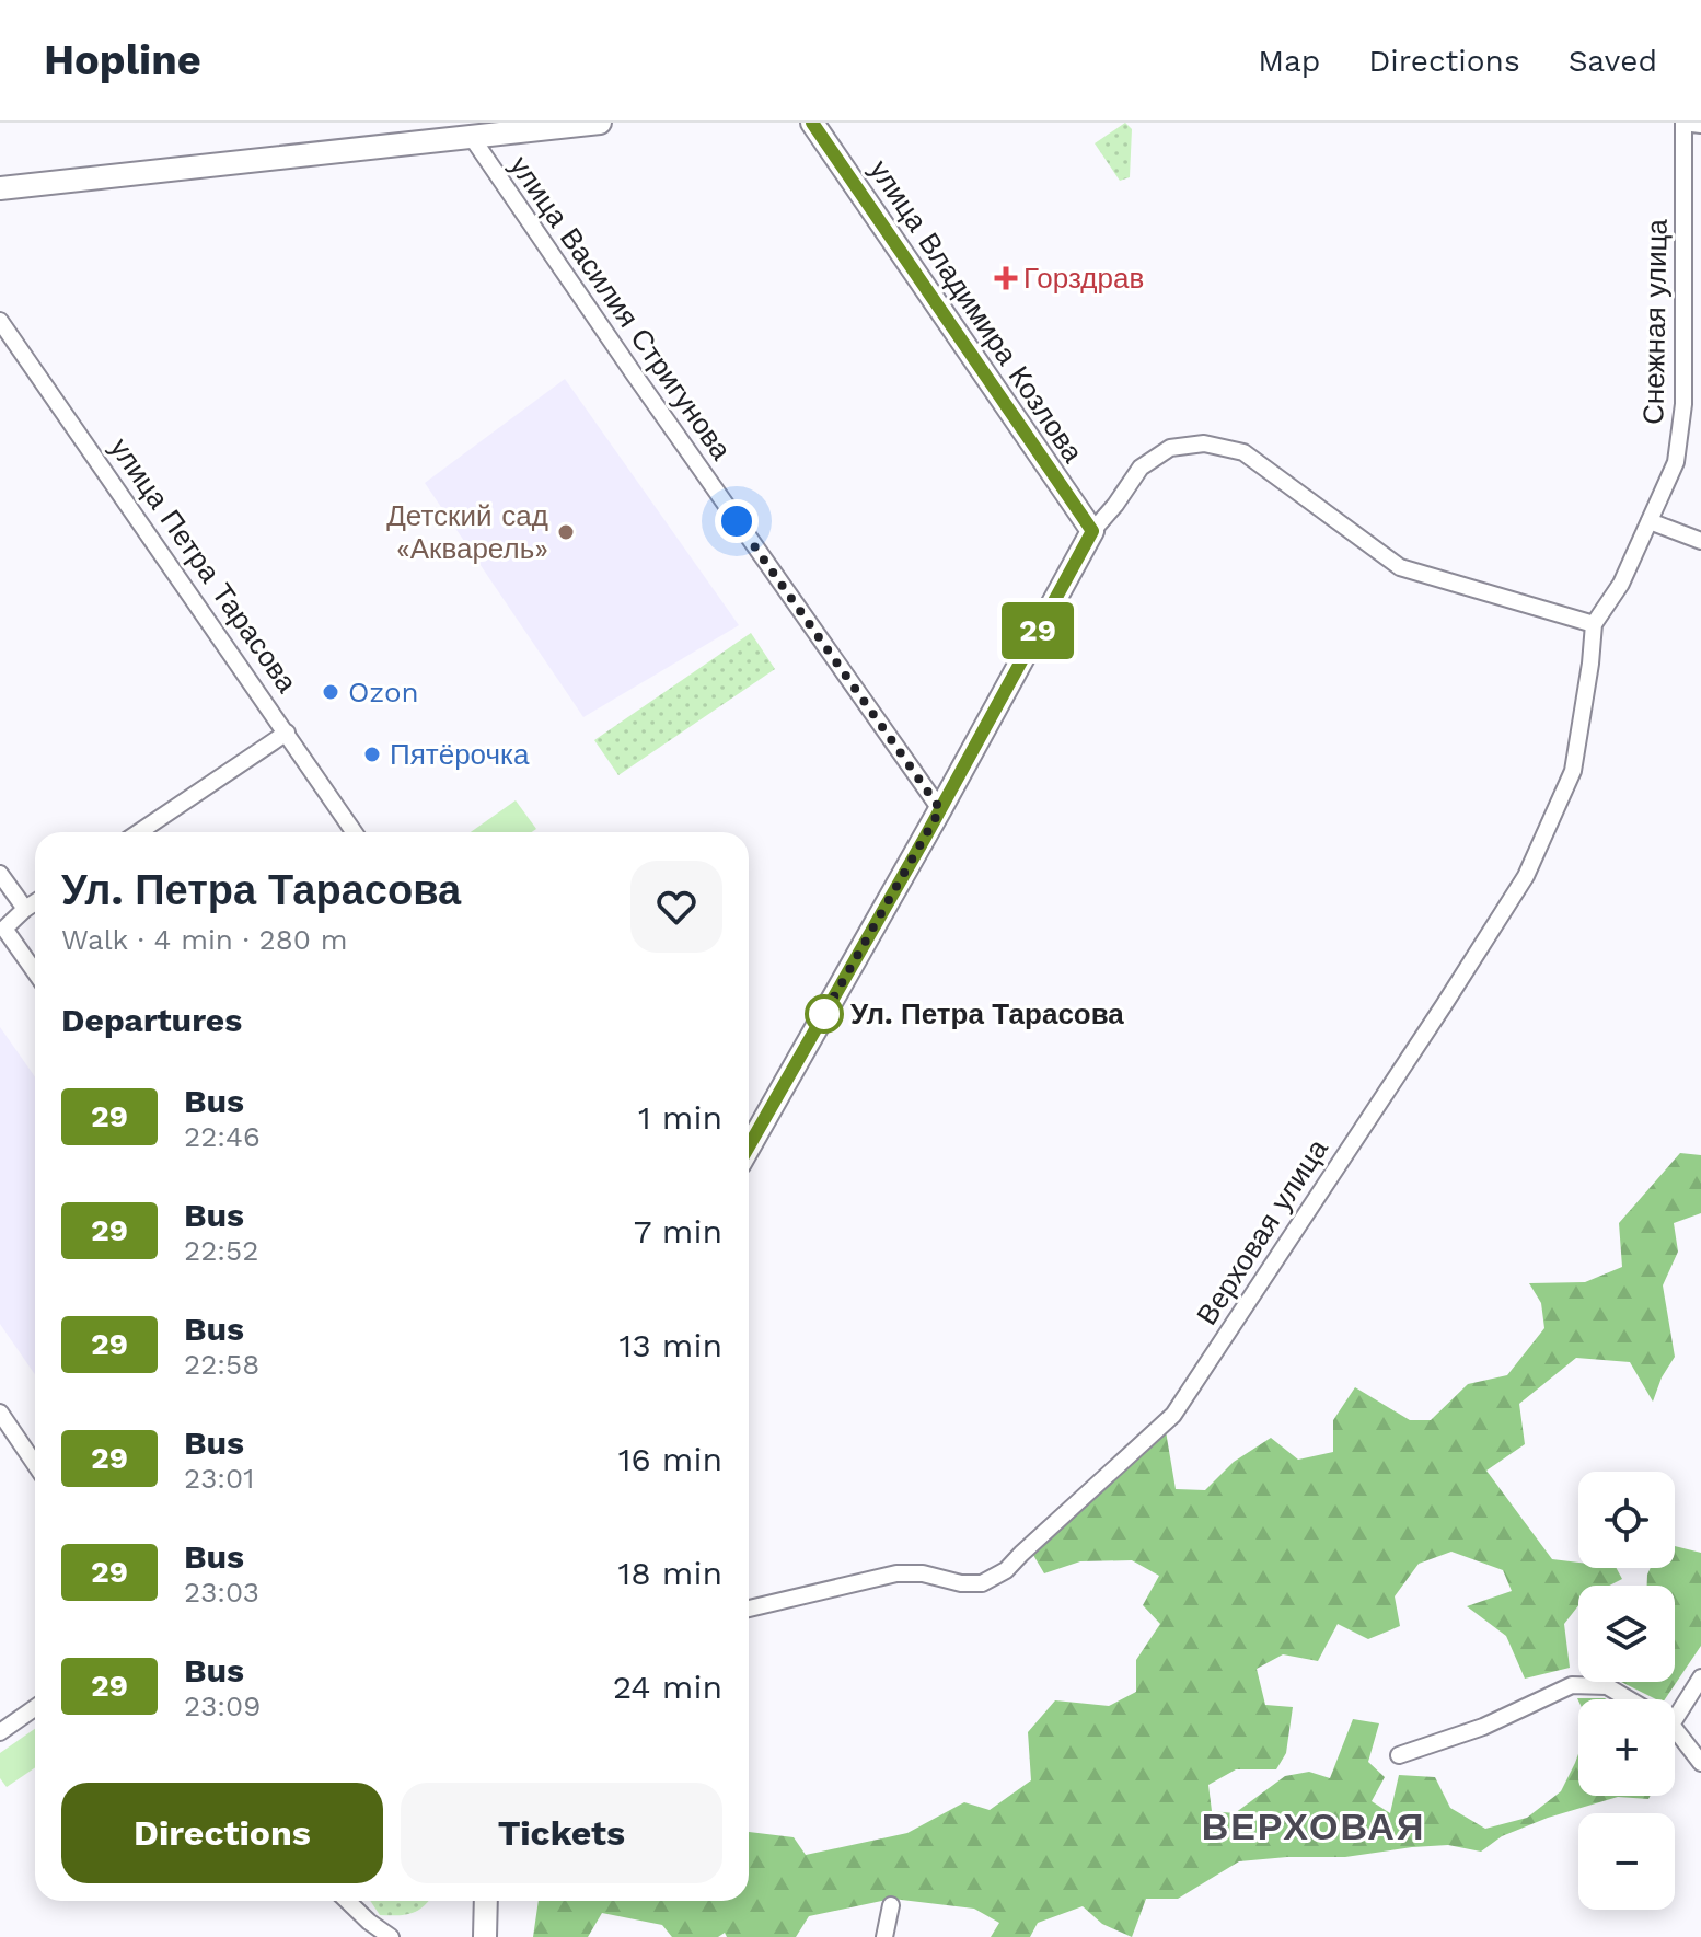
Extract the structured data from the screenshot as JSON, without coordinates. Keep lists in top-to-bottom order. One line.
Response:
{"streets":{"street":["улица Василия Стригунова","улица Владимира Козлова","Снежная улица","улица Петра Тарасова","Верховая улица"]},"crossings":[["Снежная улица","Верховая улица"]],"districts":["ВЕРХОВАЯ"],"places":{"health":["Горздрав"],"other":["Детский сад «Акварель»","Ozon","Пятёрочка","Ул. Петра Тарасова"]},"lines":["bus line 29"],"page":{"header":"Hopline","nav":["Map","Directions","Saved"],"on_map":"29","heading":[["Ул. Петра Тарасова","Walk · 4 min · 280 m"],"Departures"],"list":[{"mark":"29","name":"Bus","note":"22:46","value":"1 min"},{"mark":"29","name":"Bus","note":"22:52","value":"7 min"},{"mark":"29","name":"Bus","note":"22:58","value":"13 min"},{"mark":"29","name":"Bus","note":"23:01","value":"16 min"},{"mark":"29","name":"Bus","note":"23:03","value":"18 min"},{"mark":"29","name":"Bus","note":"23:09","value":"24 min"}],"map_buttons":["+","−"],"buttons":["Directions","Tickets"]}}
